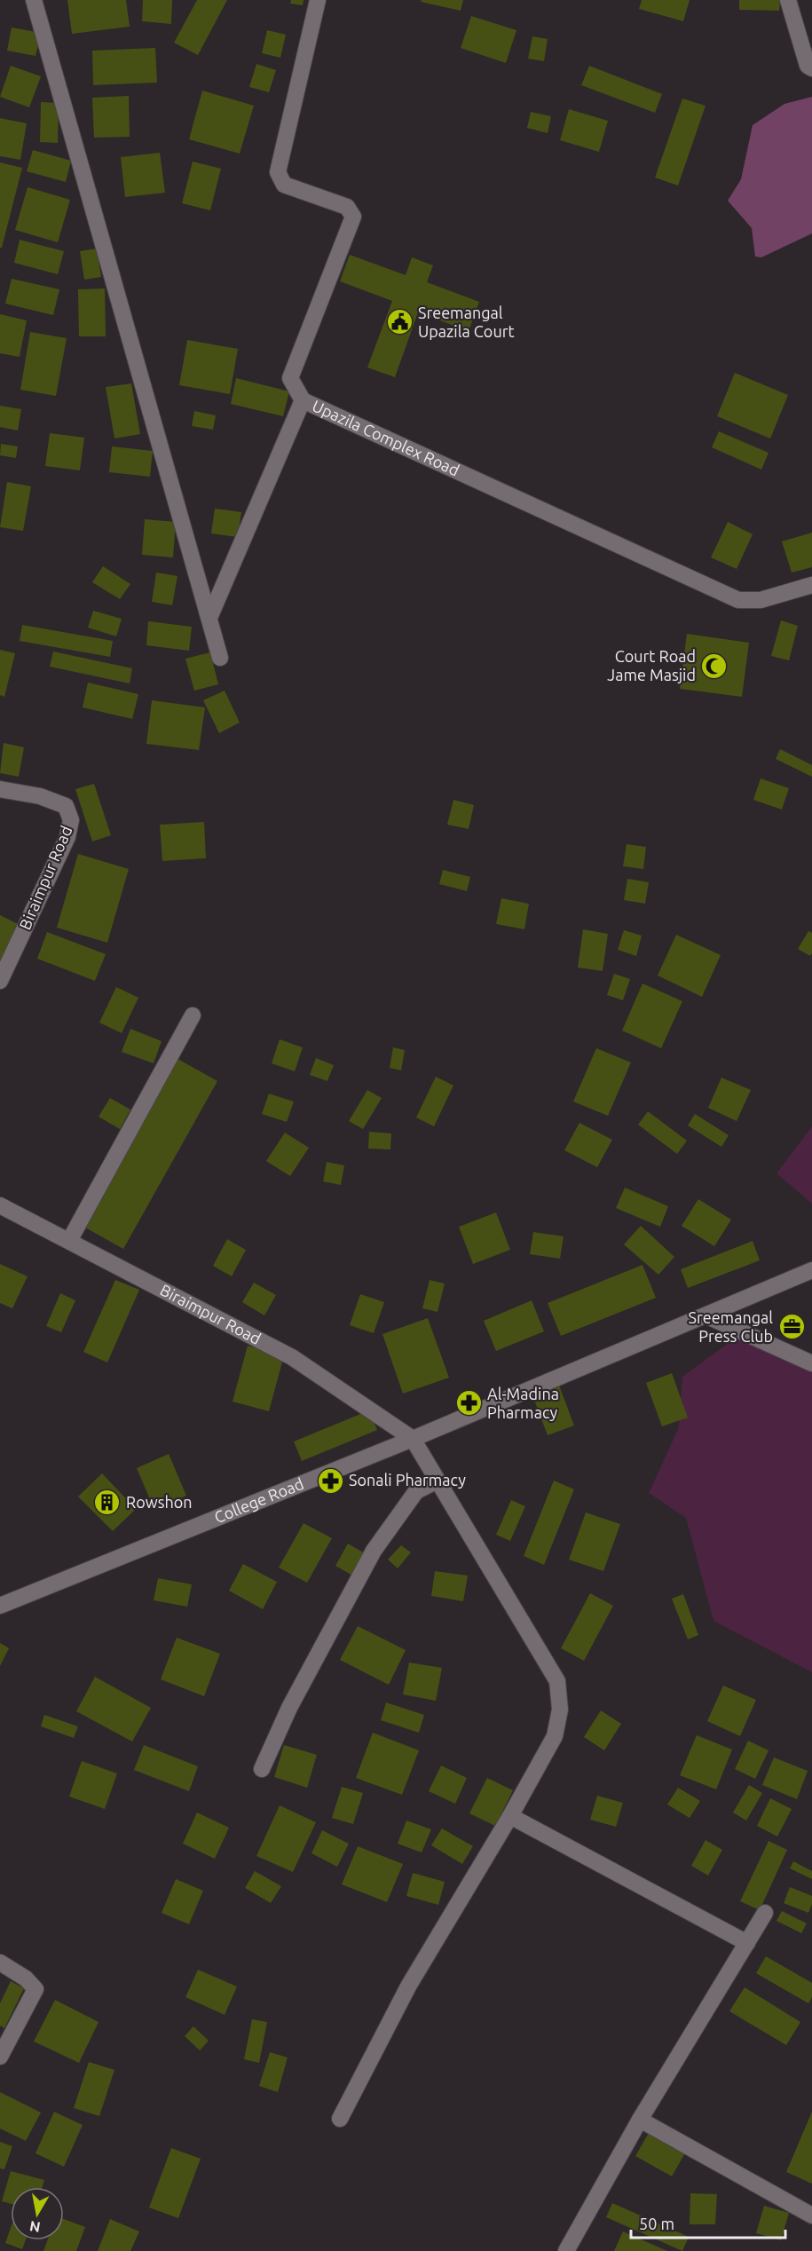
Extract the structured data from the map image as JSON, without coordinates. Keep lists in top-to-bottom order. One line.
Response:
{"streets":{"street":["Upazila Complex Road","Biraimpur Road","College Road"]},"crossings":[["Biraimpur Road","College Road"]],"places":{"public building":["Sreemangal Upazila Court"],"mosque":["Court Road Jame Masjid"],"office":["Sreemangal Press Club"],"pharmacy":["Al-Madina Pharmacy","Sonali Pharmacy"],"building":["Rowshon"]},"scale_bar":"50 m","north":"bottom"}
